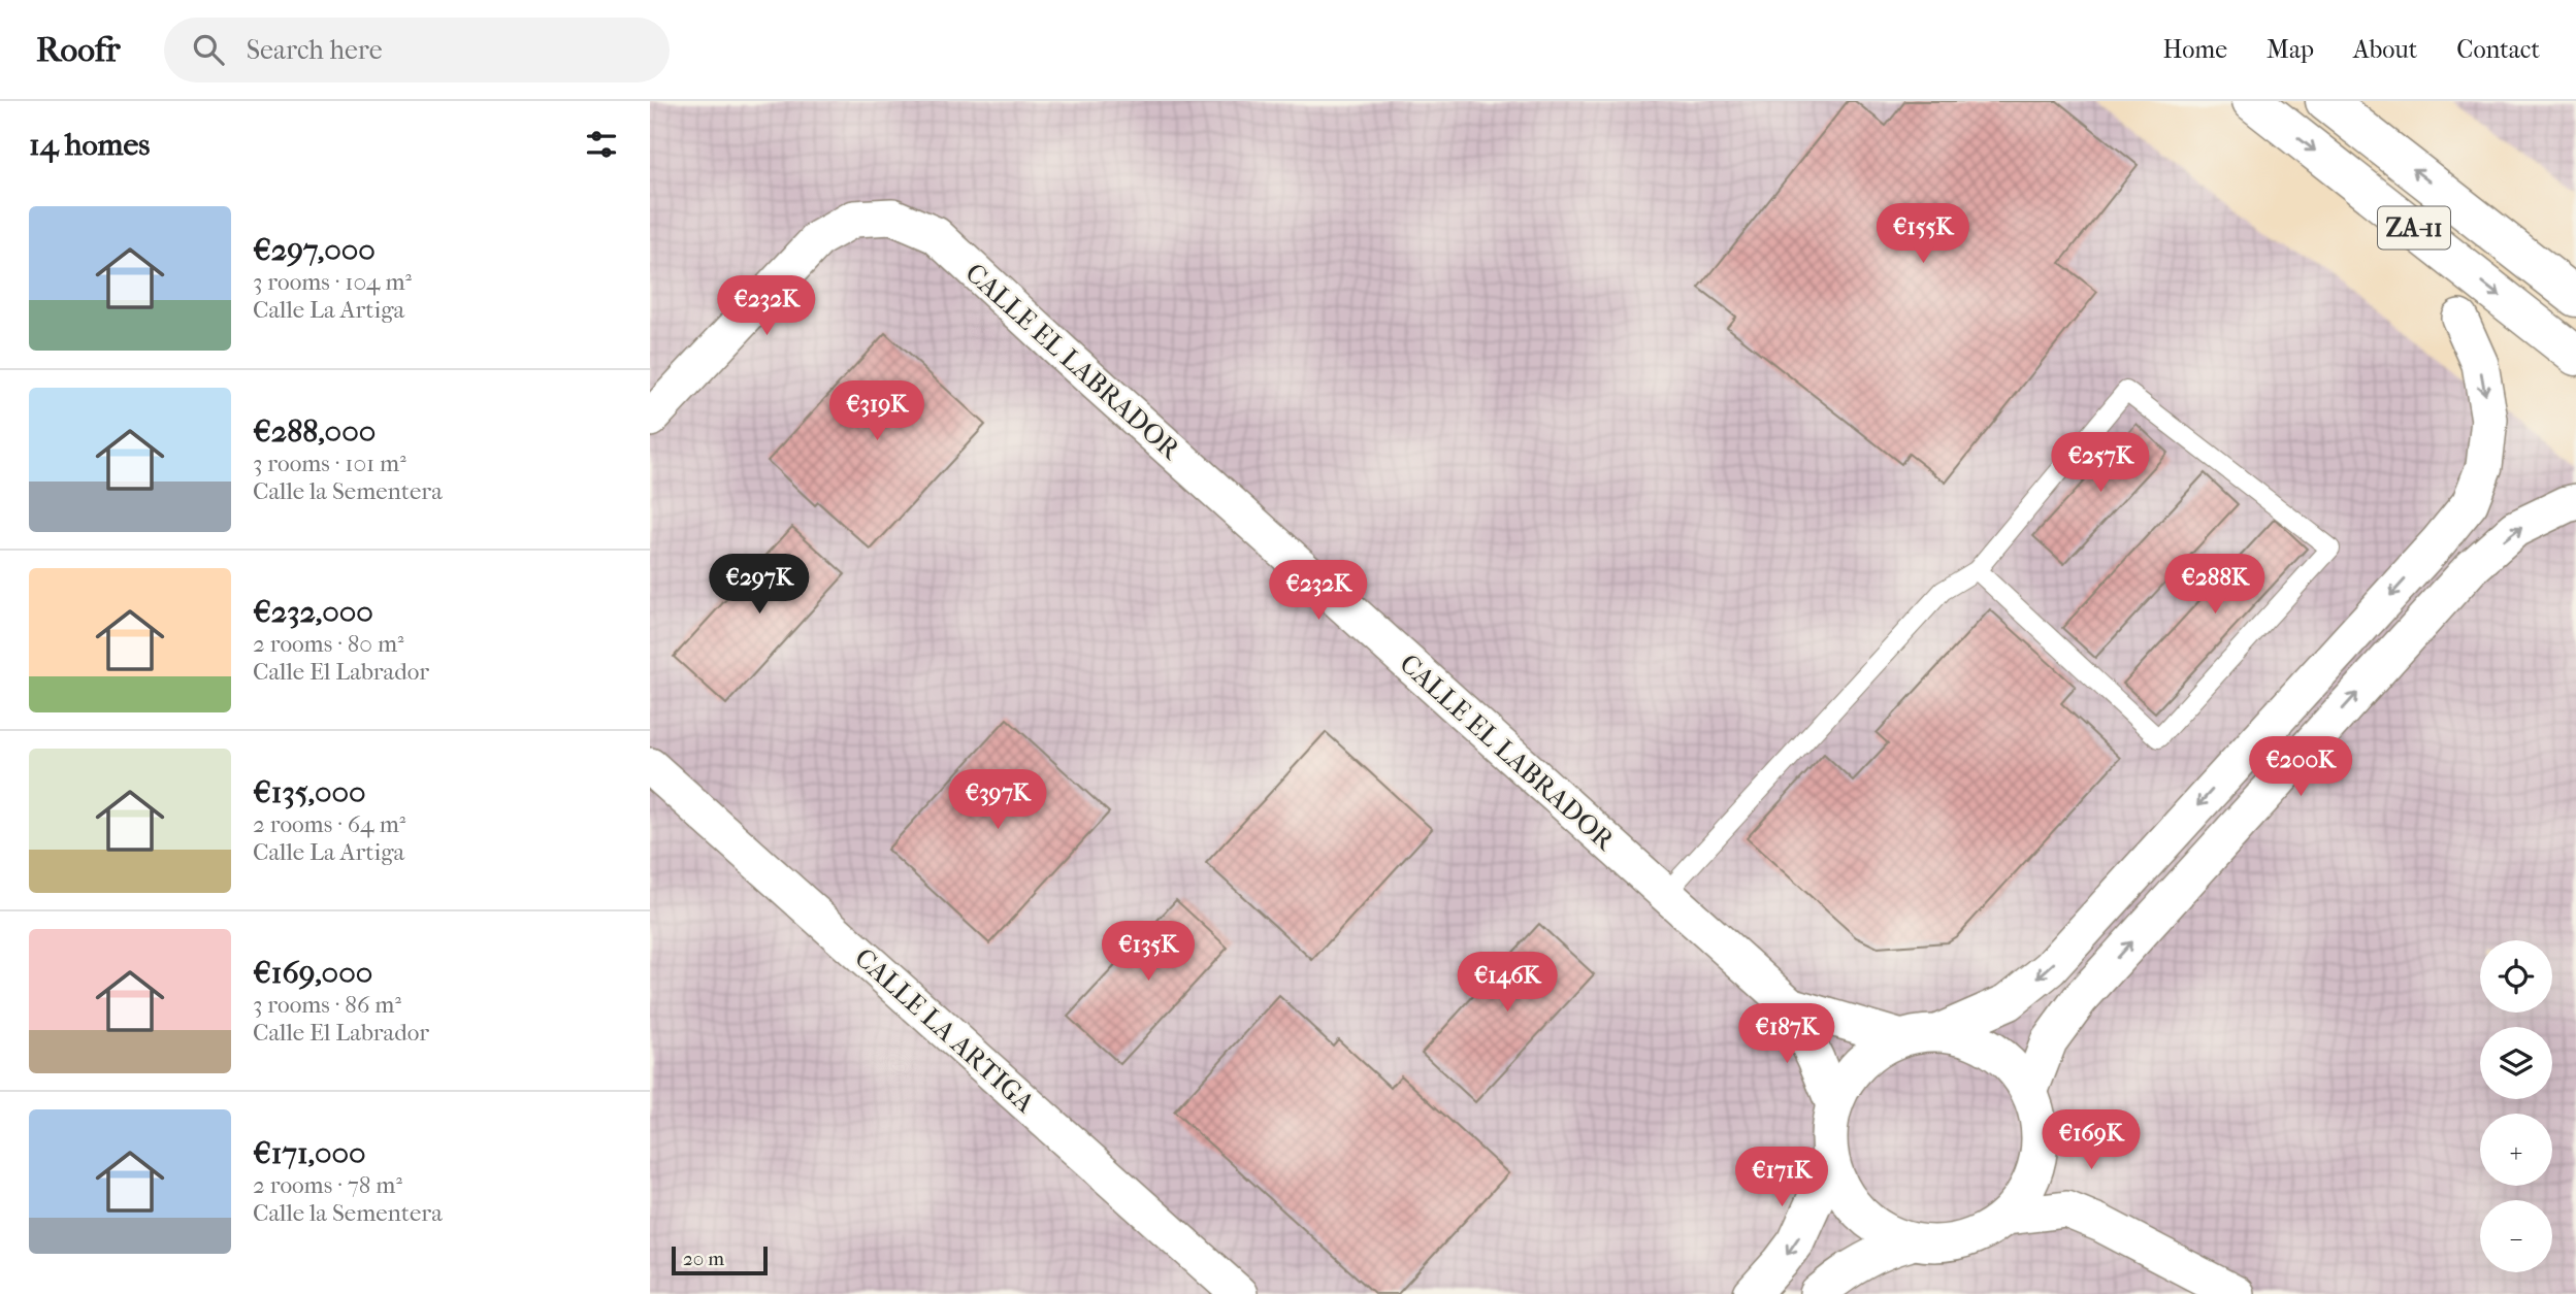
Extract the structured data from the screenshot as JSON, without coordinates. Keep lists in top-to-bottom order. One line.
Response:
{"streets":{"highway":["ZA-11"],"street":["CALLE EL LABRADOR","CALLE LA ARTIGA"]},"scale_bar":"20 m","page":{"header":"Roofr","search":"Search here","nav":["Home","Map","About","Contact"],"heading":"14 homes","list":[{"name":"€297,000","note":"3 rooms · 104 m² · Calle La Artiga"},{"name":"€288,000","note":"3 rooms · 101 m² · Calle la Sementera"},{"name":"€232,000","note":"2 rooms · 80 m² · Calle El Labrador"},{"name":"€135,000","note":"2 rooms · 64 m² · Calle La Artiga"},{"name":"€169,000","note":"3 rooms · 86 m² · Calle El Labrador"},{"name":"€171,000","note":"2 rooms · 78 m² · Calle la Sementera"}],"price":["€155K","€232K","€319K","€257K","€297K","€288K","€232K","€200K","€397K","€135K","€146K","€187K","€169K","€171K"],"map_buttons":["+","−"],"scale":"20 m"}}
